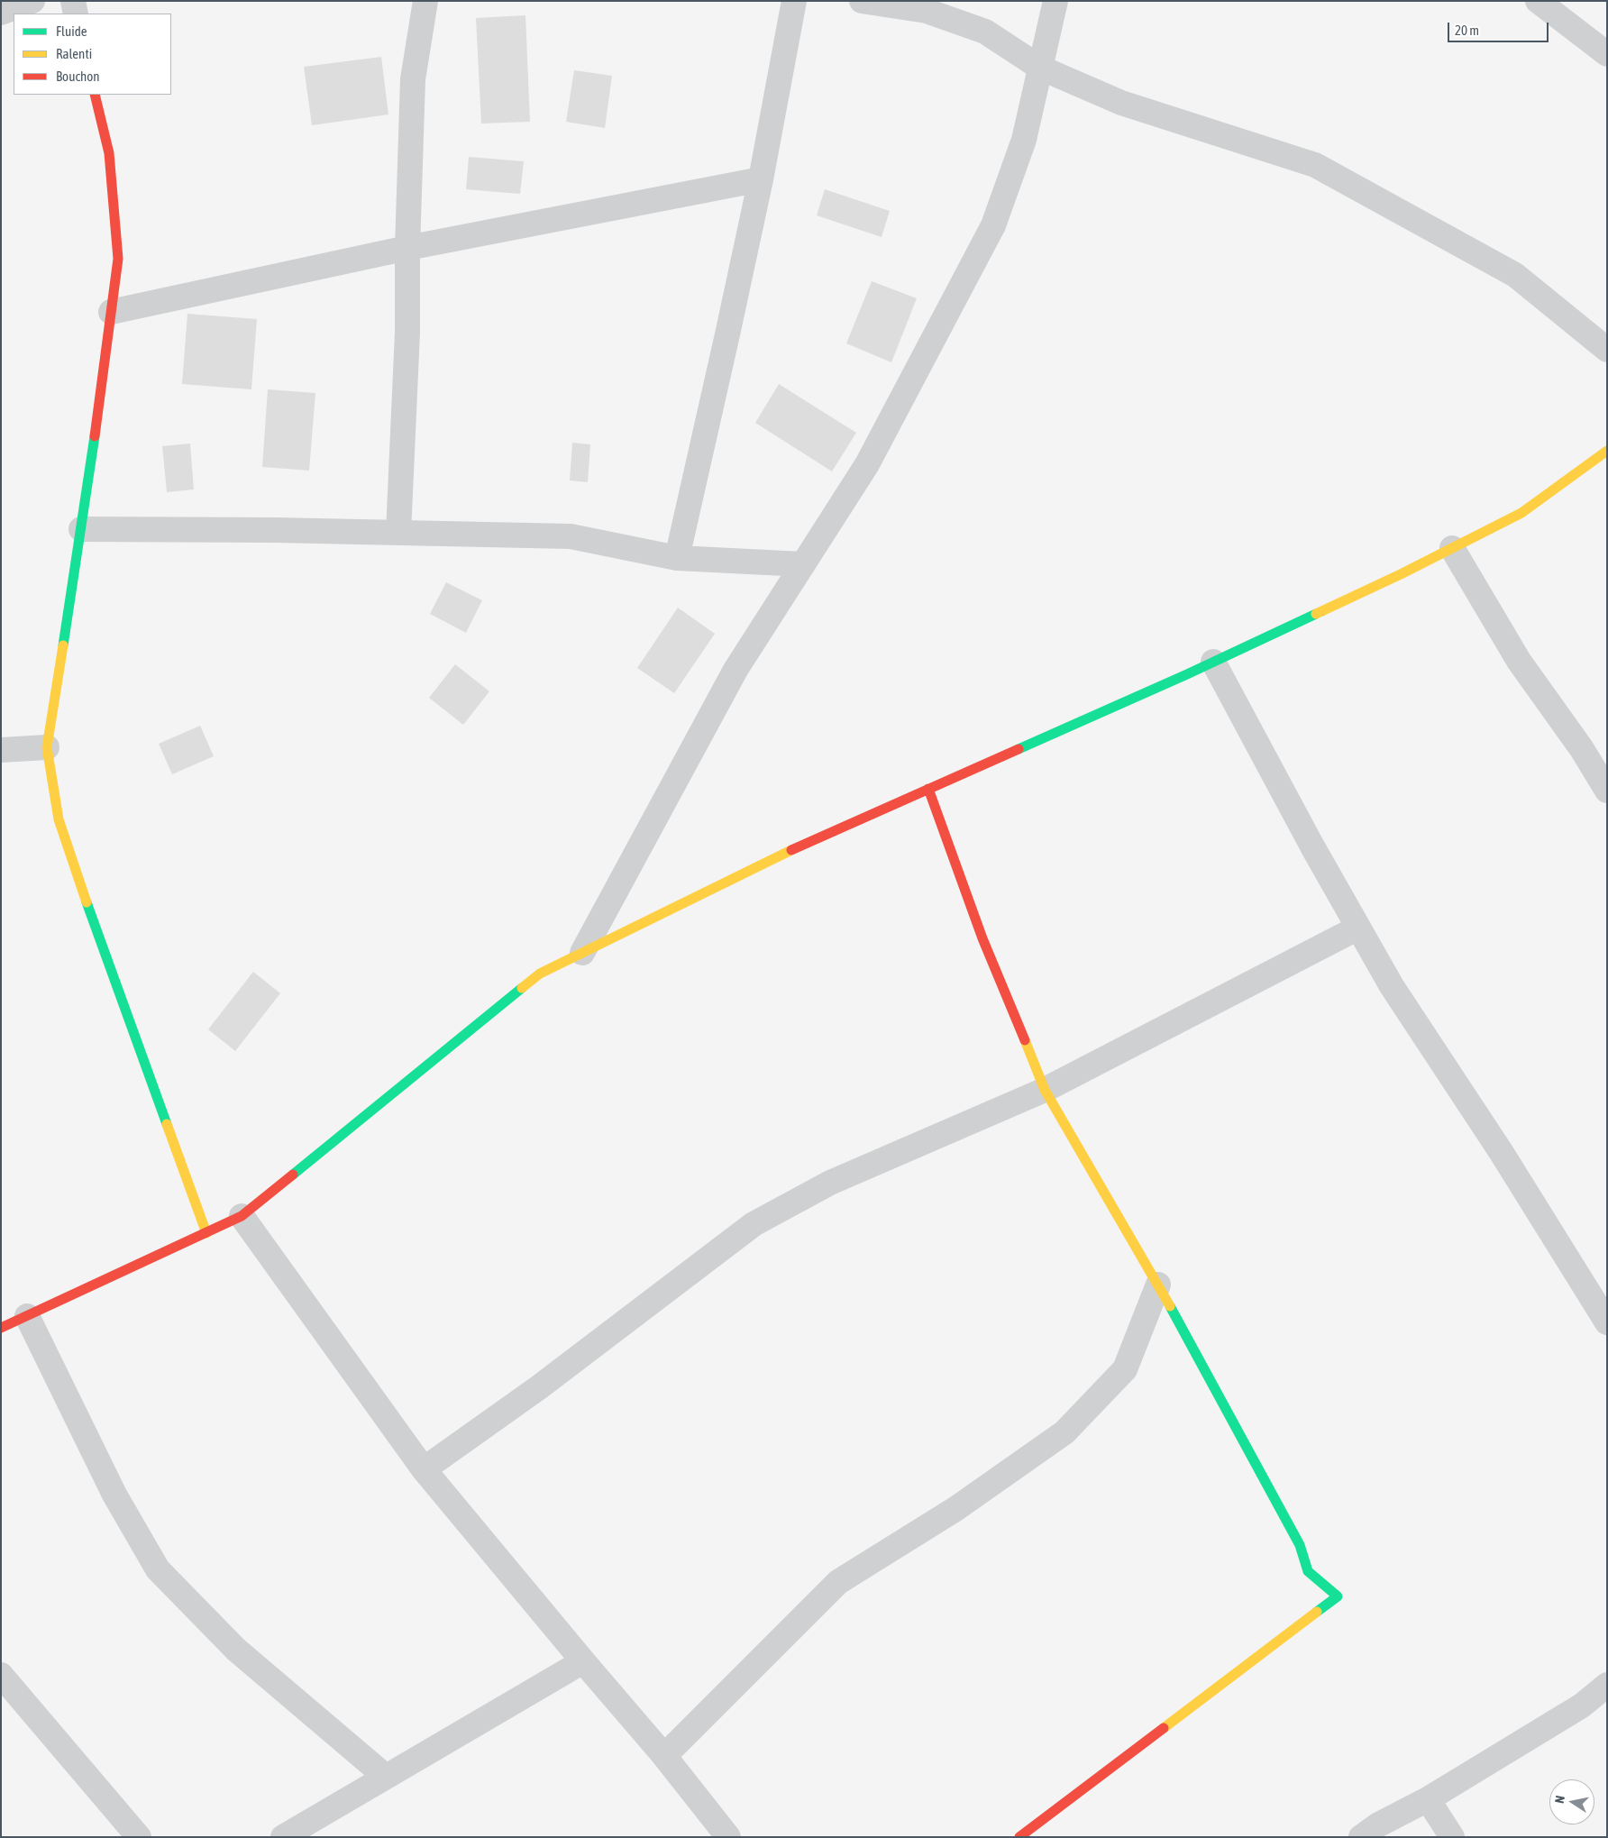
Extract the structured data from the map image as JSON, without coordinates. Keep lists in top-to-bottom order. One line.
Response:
{"legend":["Fluide","Ralenti","Bouchon"],"scale_bar":"20 m","north":"left"}
